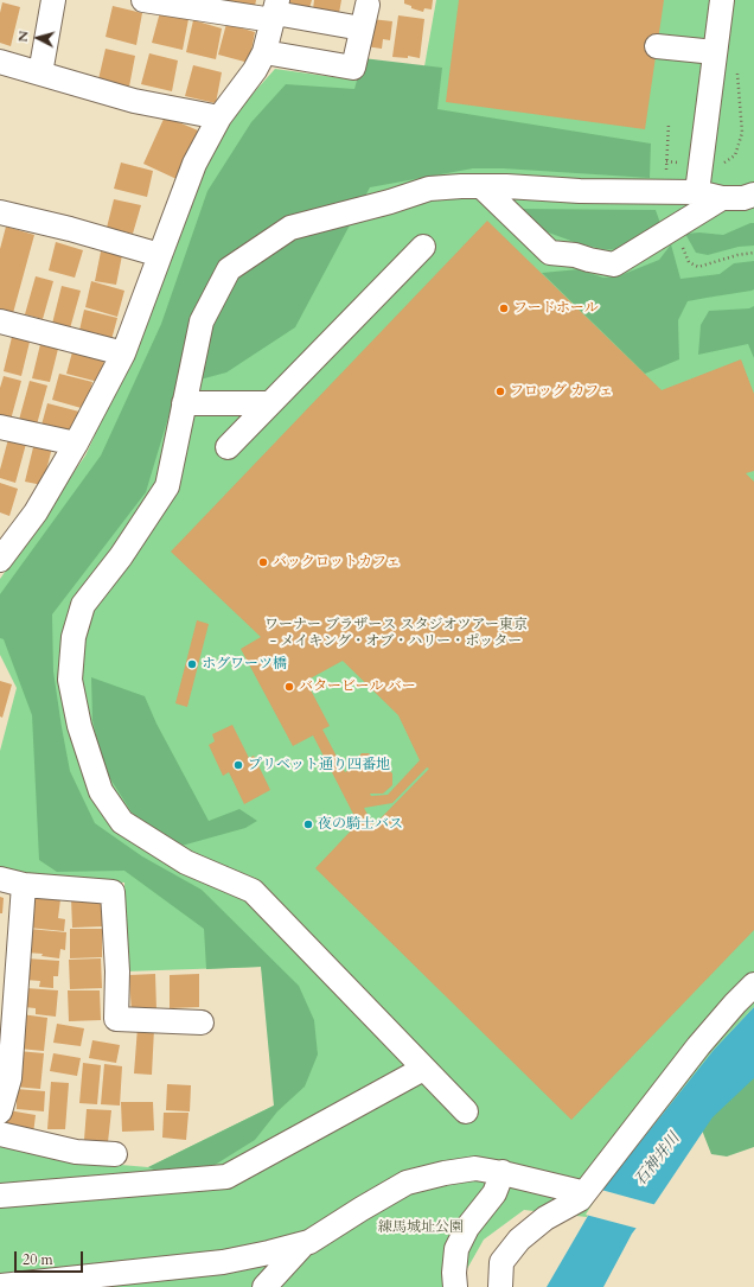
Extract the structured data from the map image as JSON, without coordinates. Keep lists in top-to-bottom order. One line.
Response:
{"water":["石神井川"],"parks":["ワーナー ブラザース スタジオツアー東京 - メイキング・オブ・ハリー・ポッター","練馬城址公園"],"places":["フードホール","フロッグ カフェ","バックロットカフェ","ホグワーツ橋","バタービール バー","プリベット通り四番地","夜の騎士バス"],"scale_bar":"20 m","north":"left"}
